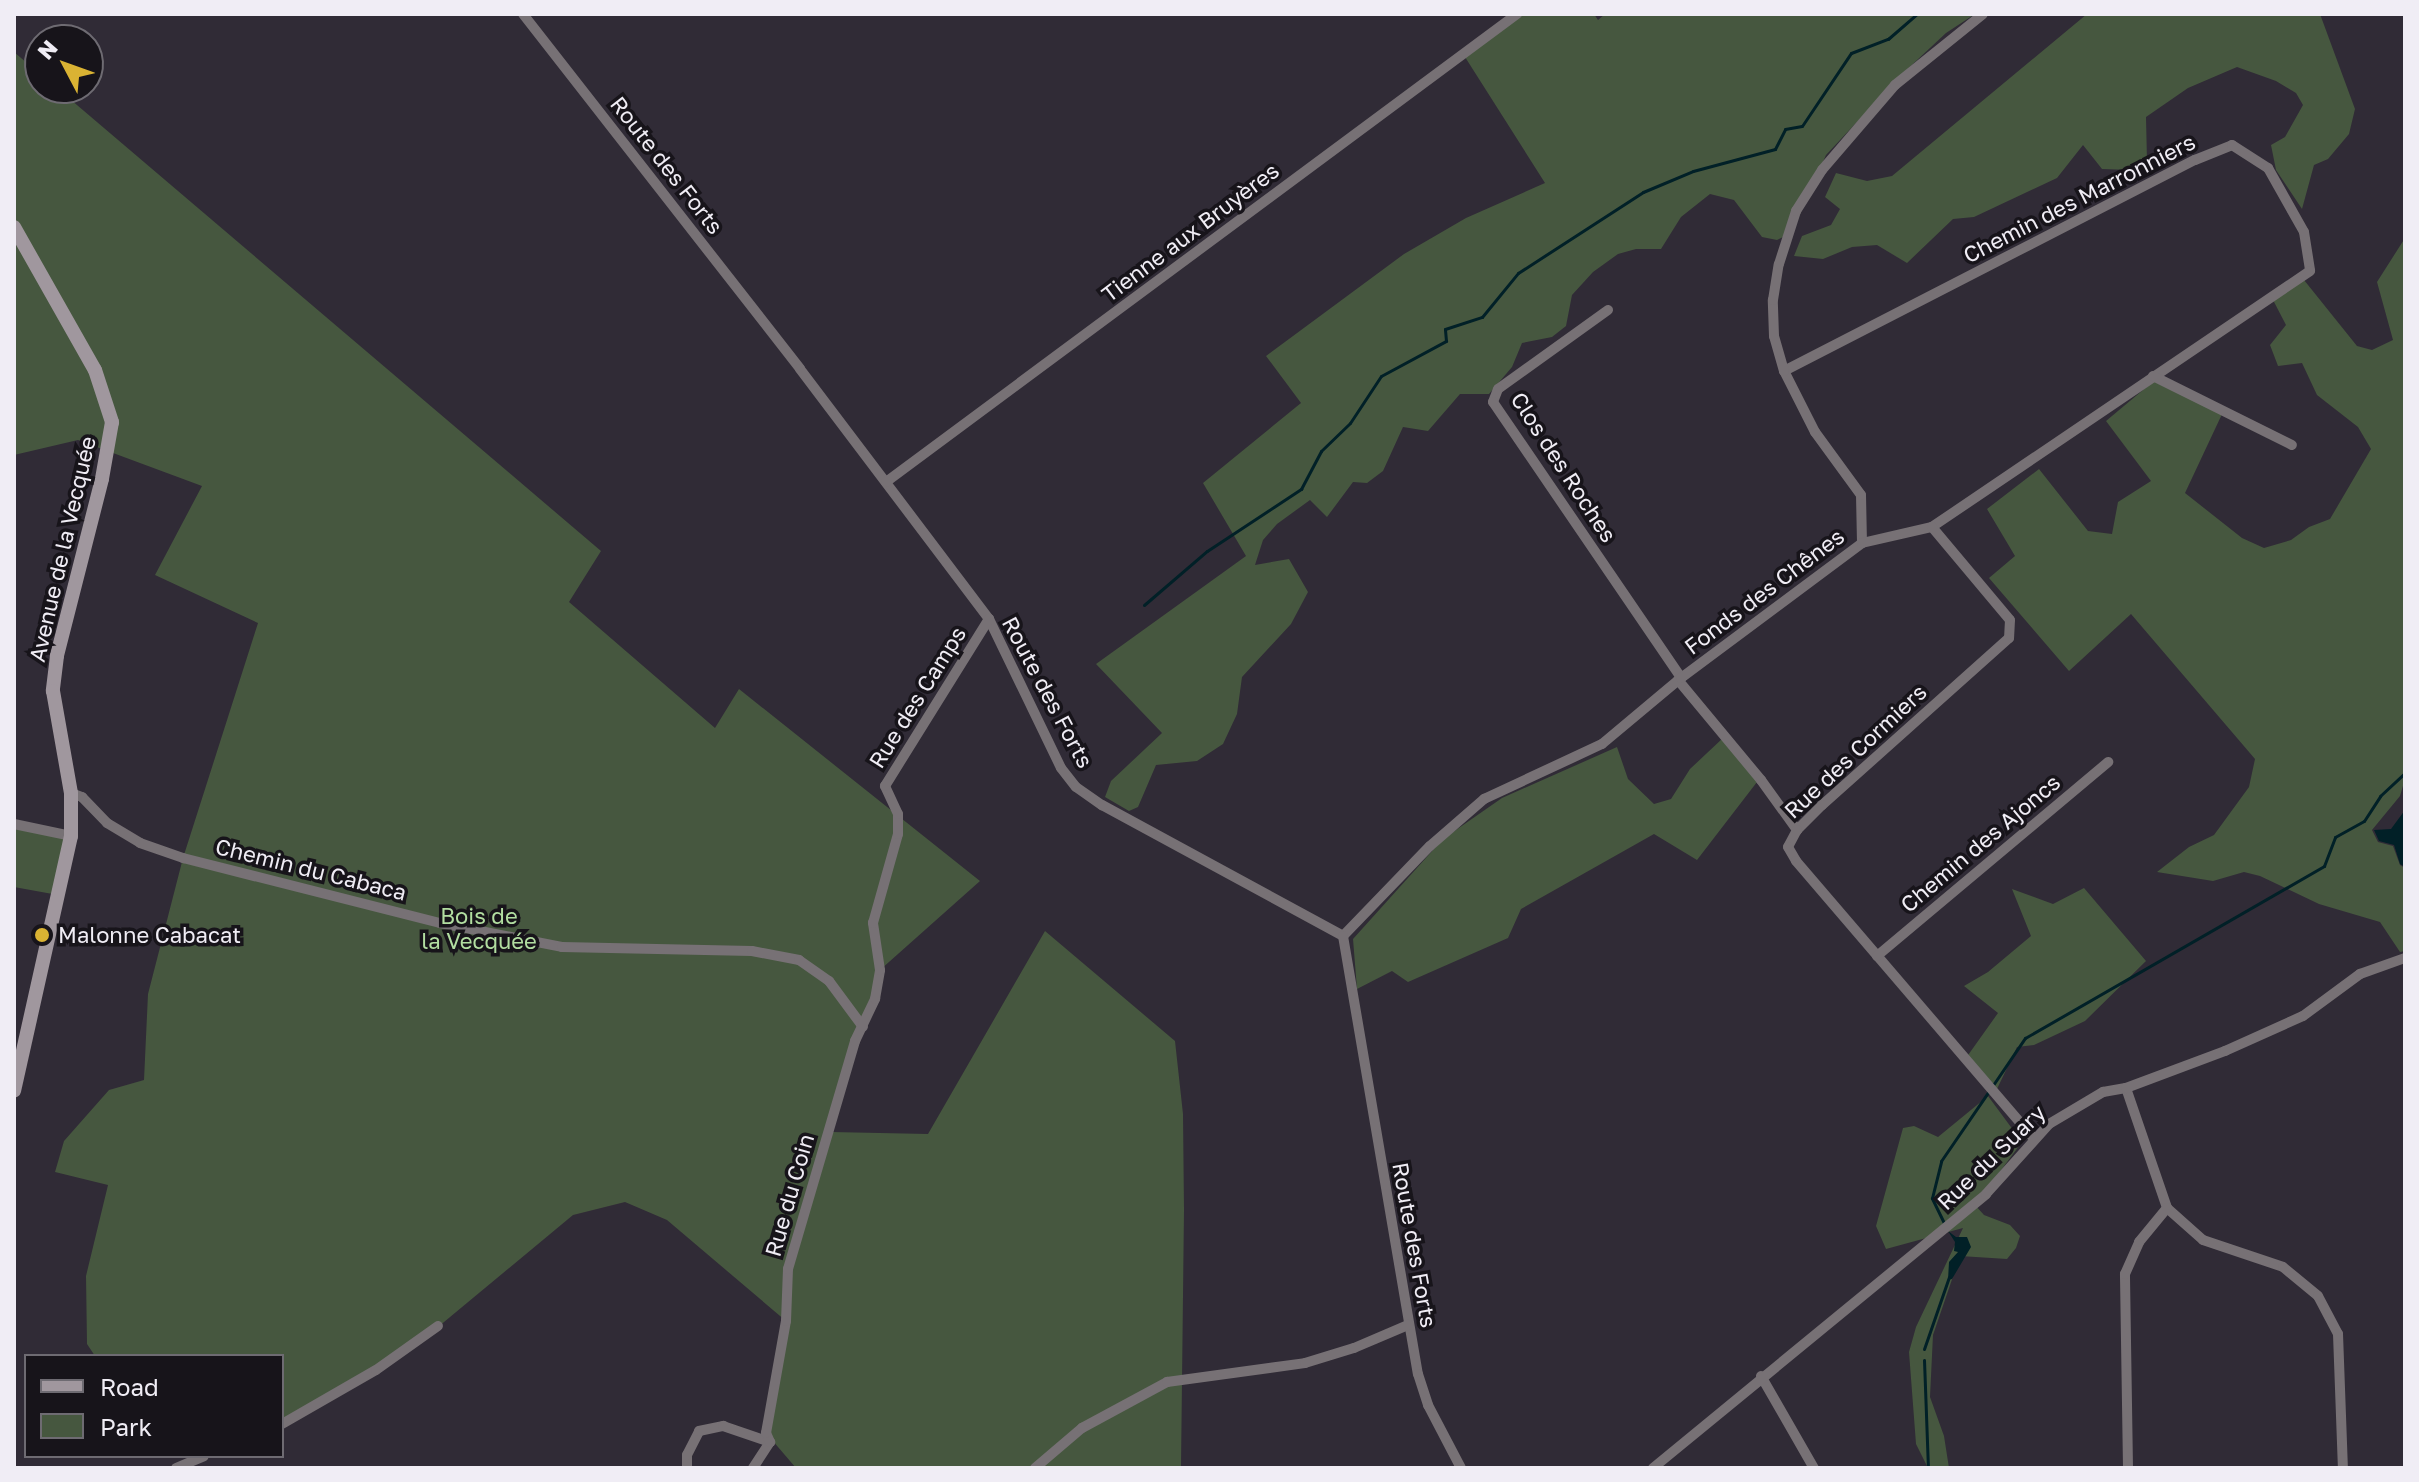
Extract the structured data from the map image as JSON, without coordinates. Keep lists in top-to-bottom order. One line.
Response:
{"streets":{"main road":["Avenue de la Vecquée"],"street":["Route des Forts","Chemin des Marronniers","Tienne aux Bruyères","Clos des Roches","Fonds des Chênes","Rue des Camps","Rue des Cormiers","Chemin des Ajoncs","Chemin du Cabaca","Rue du Suary","Rue du Coin"]},"crossings":[["Route des Forts","Tienne aux Bruyères"],["Route des Forts","Fonds des Chênes"],["Route des Forts","Rue des Camps"],["Chemin des Marronniers","Fonds des Chênes"],["Chemin des Marronniers","Rue des Cormiers"],["Clos des Roches","Fonds des Chênes"],["Avenue de la Vecquée","Chemin du Cabaca"],["Rue des Camps","Chemin du Cabaca"],["Rue des Camps","Rue du Coin"],["Rue des Cormiers","Chemin des Ajoncs"],["Rue des Cormiers","Rue du Suary"],["Chemin du Cabaca","Rue du Coin"]],"parks":["Bois de la Vecquée"],"places":["Malonne Cabacat"],"legend":["Road","Park"],"north":"top left"}
